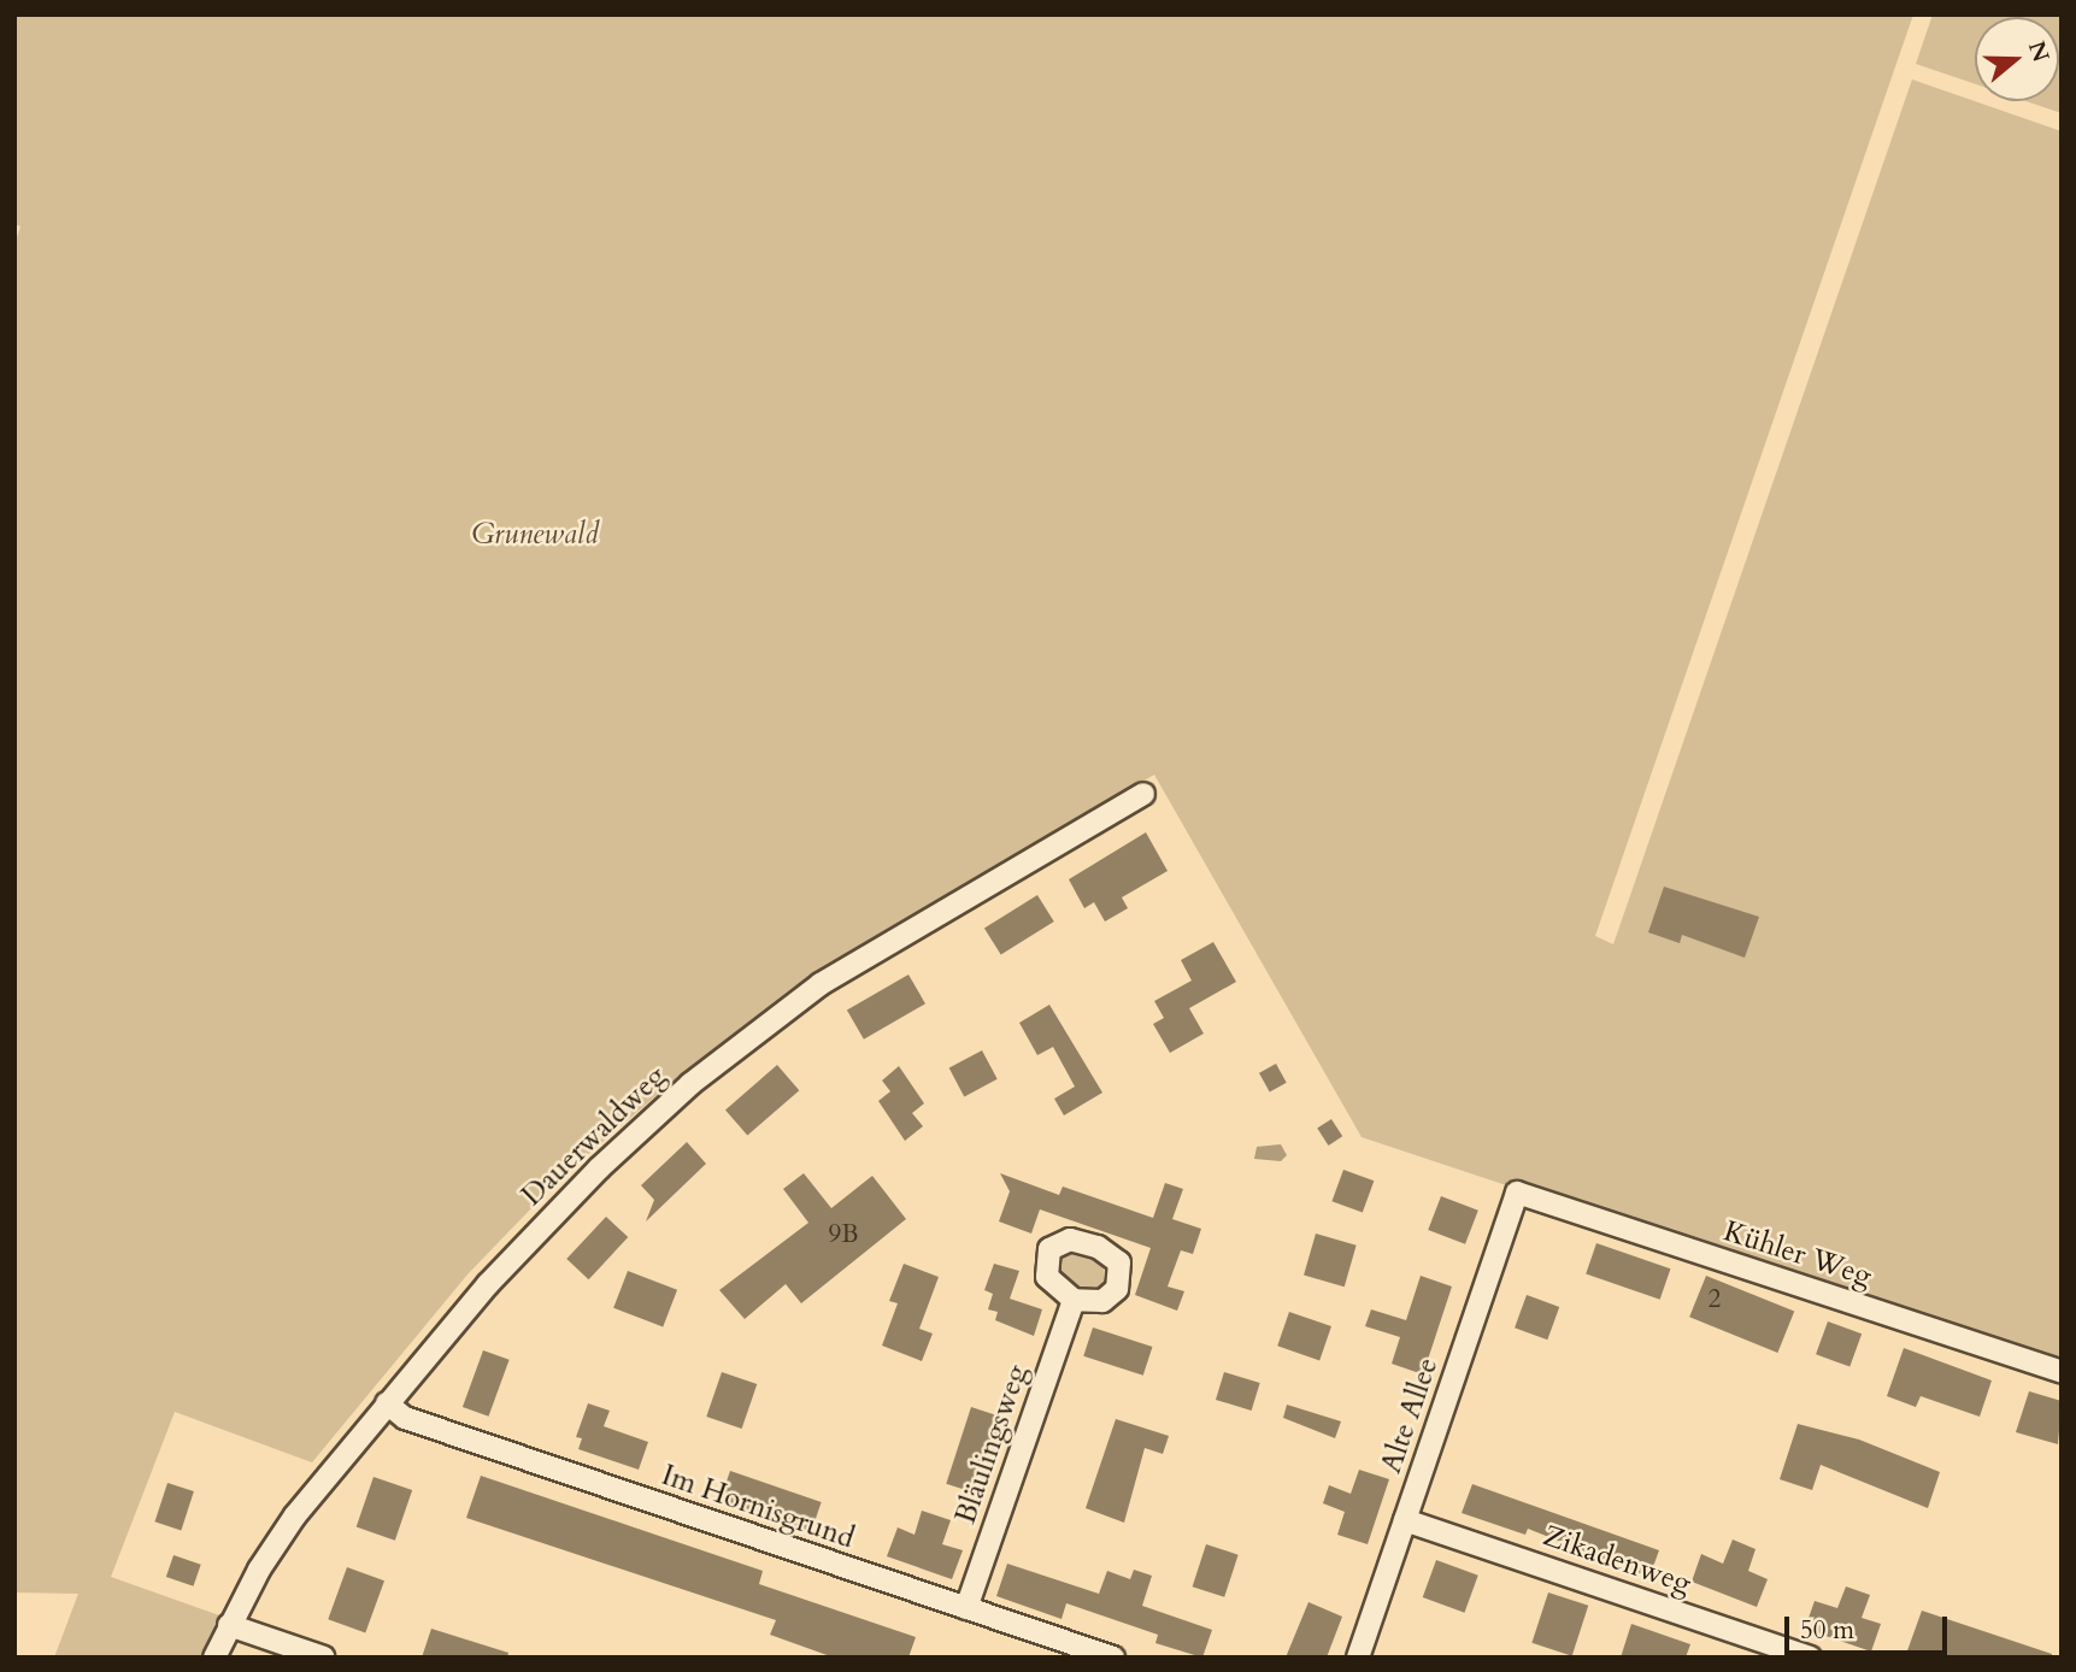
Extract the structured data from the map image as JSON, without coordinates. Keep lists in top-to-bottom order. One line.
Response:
{"streets":{"street":["Dauerwaldweg","Kühler Weg","Alte Allee","Bläulingsweg","Im Hornisgrund","Zikadenweg"]},"crossings":[["Dauerwaldweg","Im Hornisgrund"],["Kühler Weg","Alte Allee"],["Alte Allee","Zikadenweg"],["Bläulingsweg","Im Hornisgrund"]],"parks":["Grunewald"],"house_numbers":["9B","2"],"scale_bar":"50 m","north":"right"}
